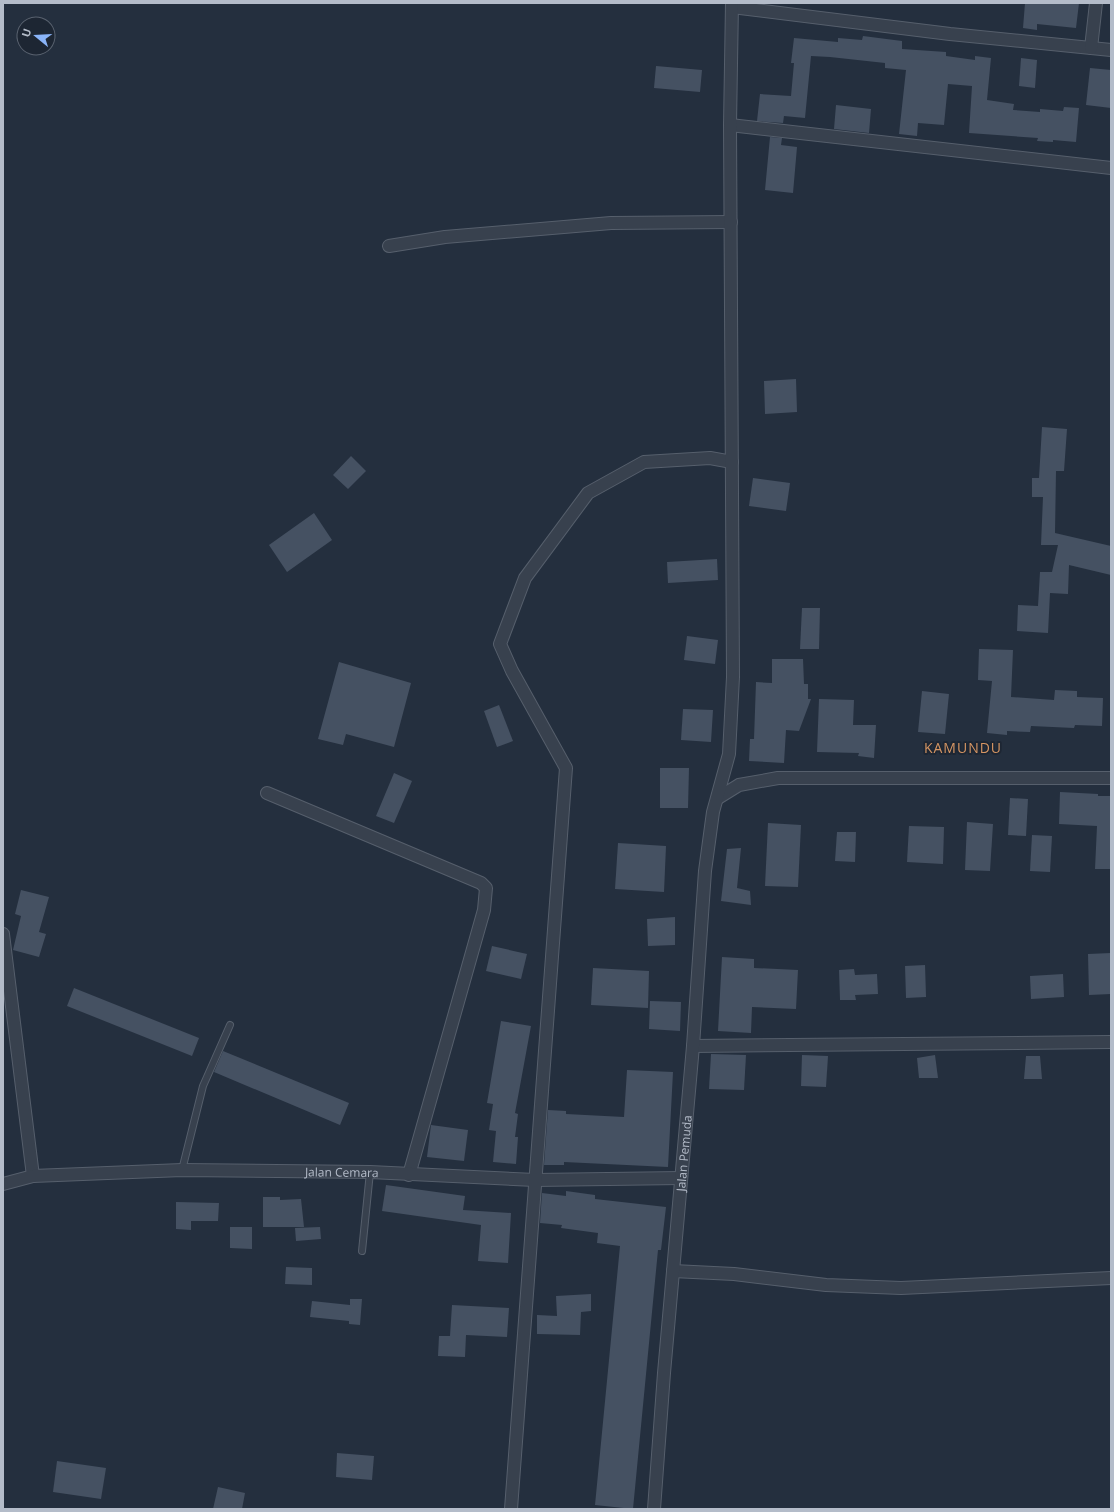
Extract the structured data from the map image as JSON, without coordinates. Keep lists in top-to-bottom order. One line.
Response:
{"streets":{"street":["Jalan Pemuda","Jalan Cemara"]},"crossings":[["Jalan Pemuda","Jalan Cemara"]],"districts":["KAMUNDU"],"north":"left"}
